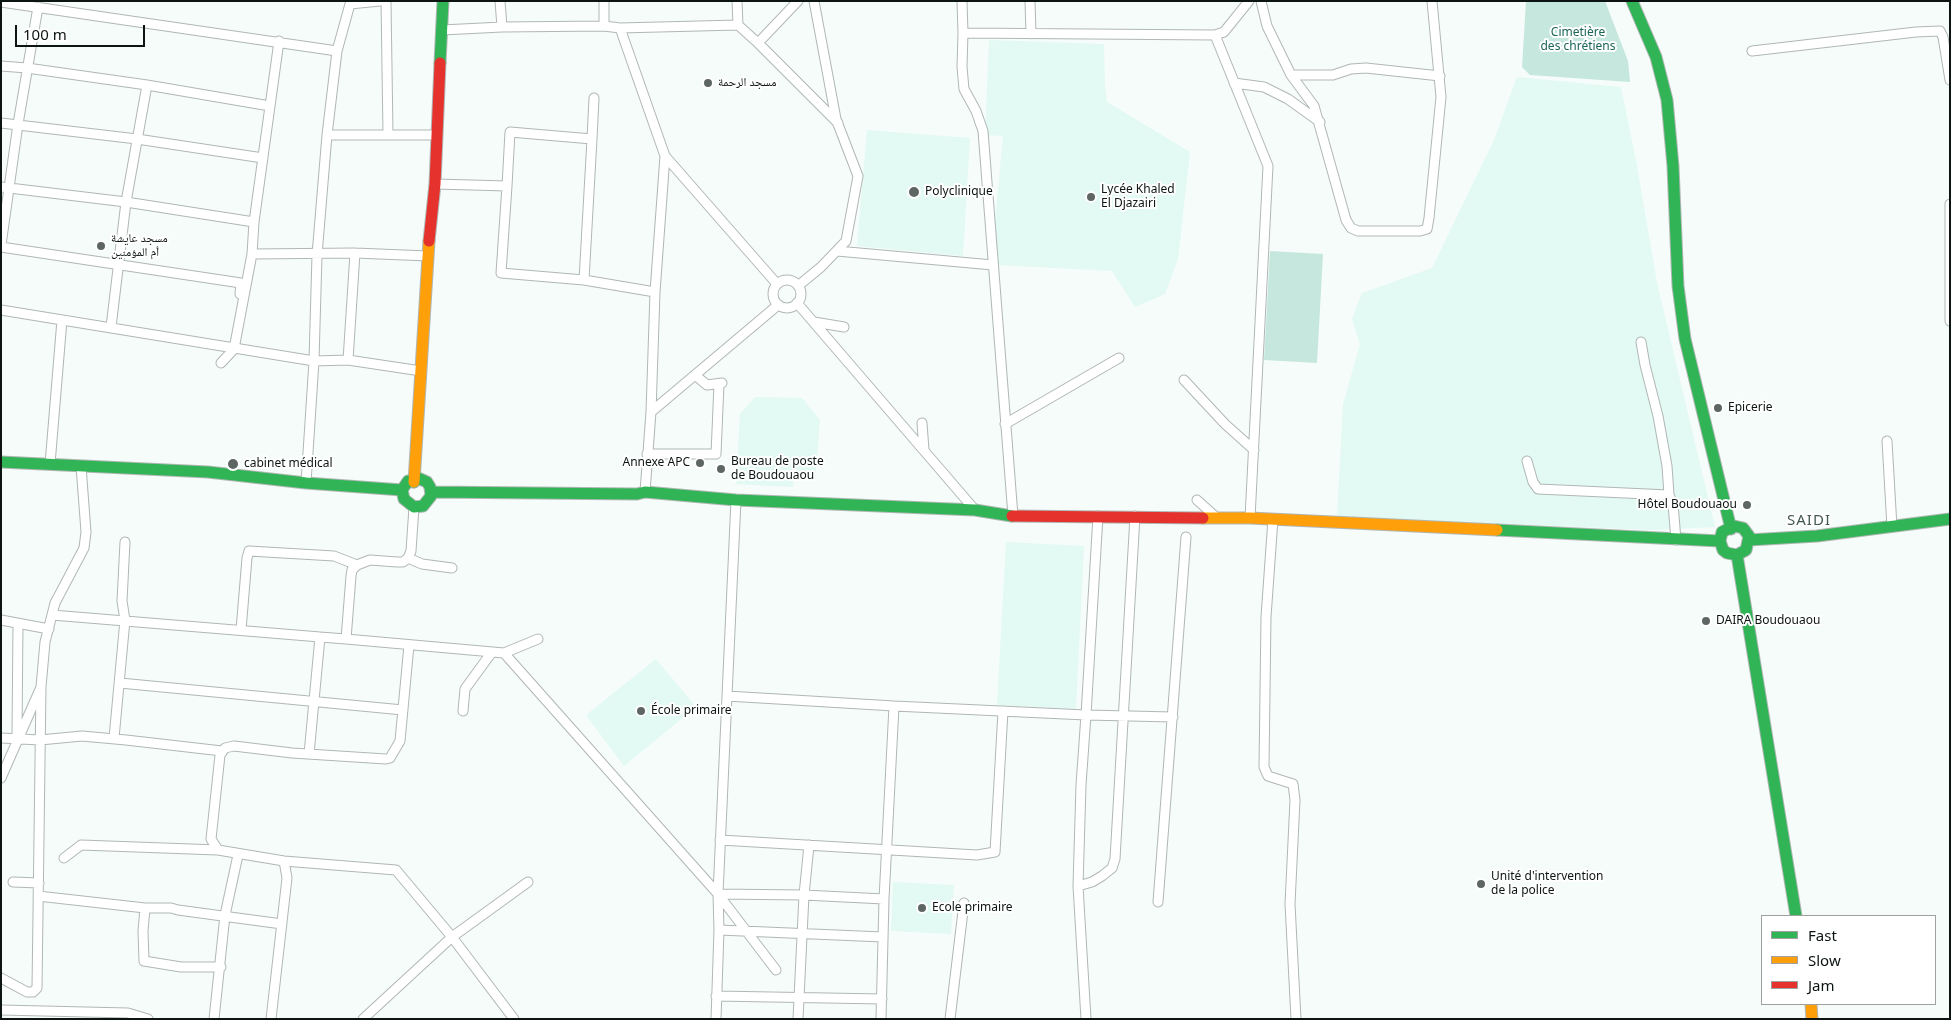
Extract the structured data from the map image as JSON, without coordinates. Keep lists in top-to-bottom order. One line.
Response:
{"districts":["SAIDI"],"parks":["Cimetière des chrétiens"],"places":["مسجد الرحمة","Polyclinique","Lycée Khaled El Djazairi","مسجد عايشة أم المؤمنين","Epicerie","Annexe APC","cabinet médical","Bureau de poste de Boudouaou","Hôtel Boudouaou","DAIRA Boudouaou","École primaire","Unité d'intervention de la police","Ecole primaire"],"legend":["Fast","Slow","Jam"],"scale_bar":"100 m"}
